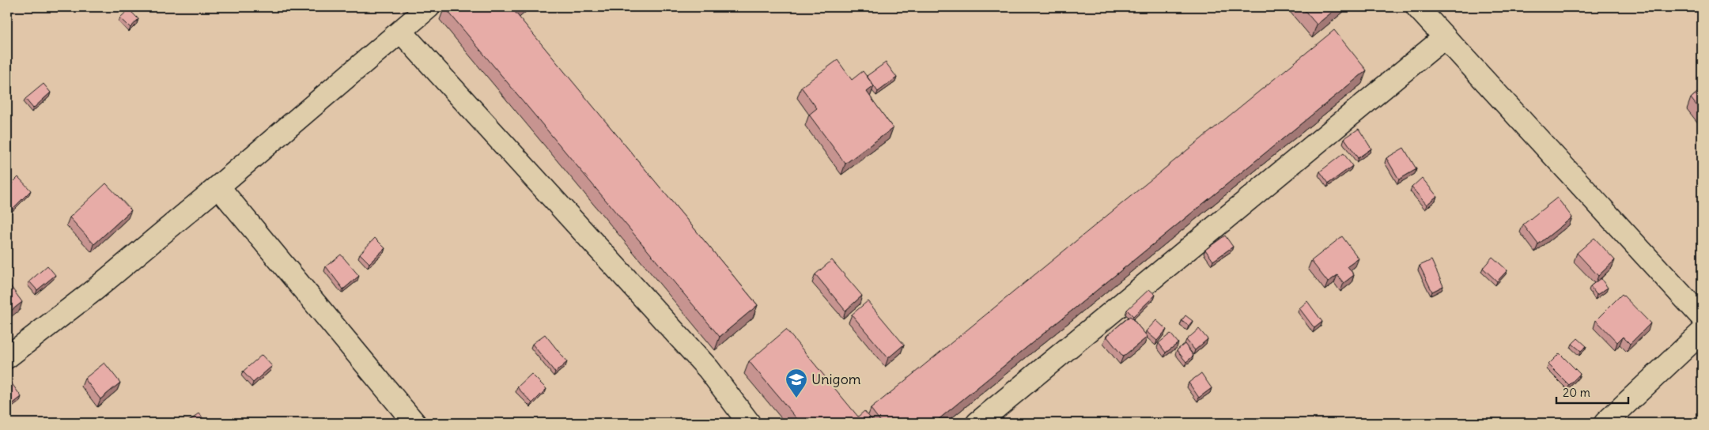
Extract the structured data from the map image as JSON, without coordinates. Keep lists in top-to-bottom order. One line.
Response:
{"places":{"school or university":["Unigom"]},"scale_bar":"20 m"}
